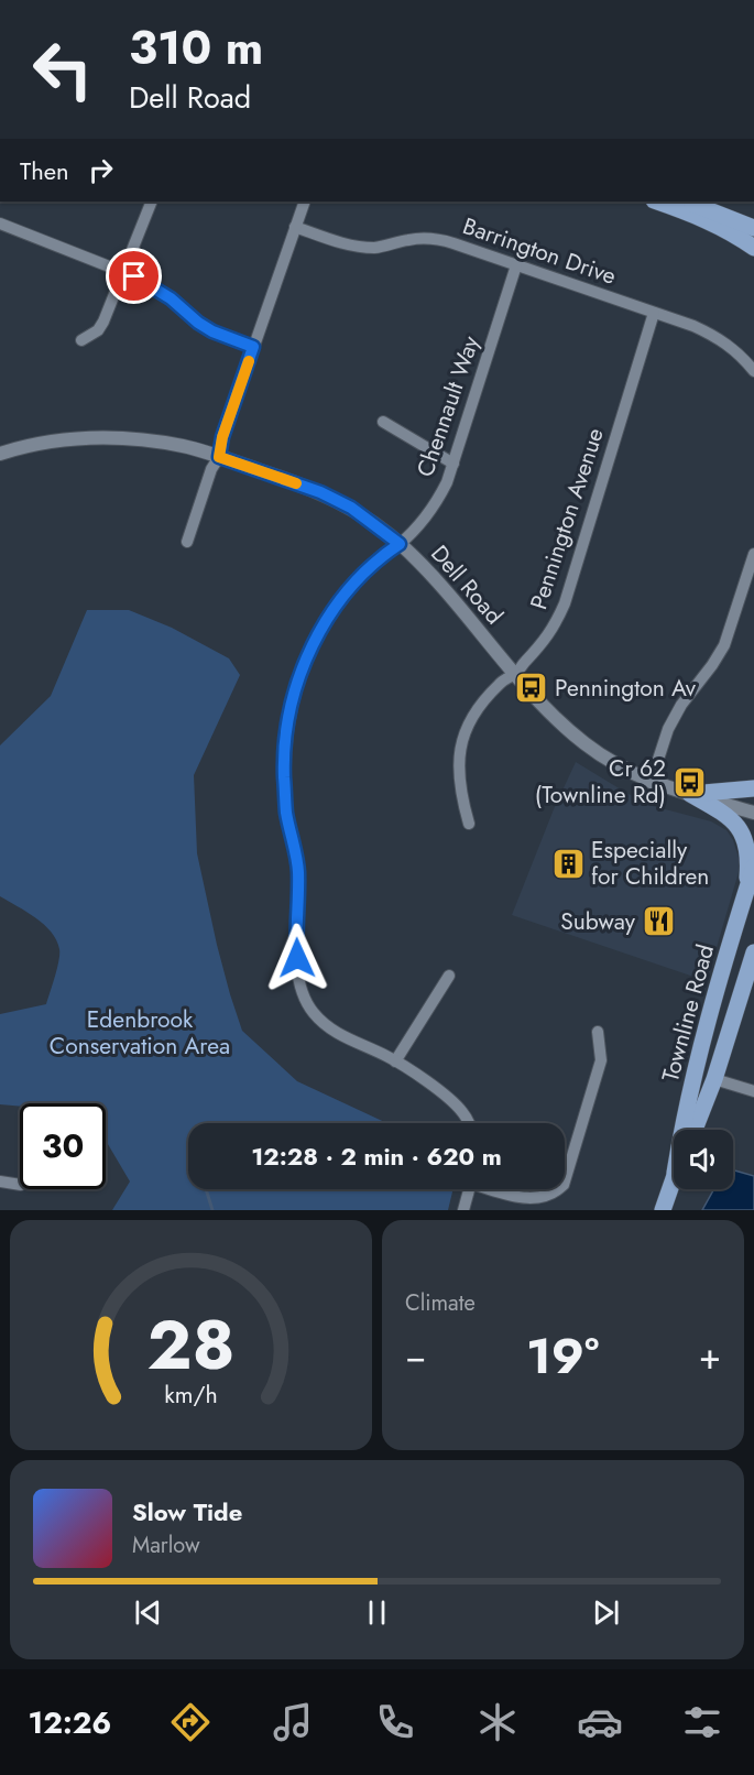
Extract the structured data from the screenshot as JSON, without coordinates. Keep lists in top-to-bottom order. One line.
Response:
{"streets":{"main road":["Townline Road"],"street":["Barrington Drive","Chennault Way","Pennington Avenue","Dell Road"]},"crossings":[["Barrington Drive","Chennault Way"],["Barrington Drive","Pennington Avenue"],["Chennault Way","Dell Road"],["Pennington Avenue","Dell Road"]],"parks":["Edenbrook Conservation Area"],"places":{"bus stop":["Pennington Av","Cr 62 (Townline Rd)"],"building":["Especially for Children"],"restaurant":["Subway"]},"page":{"turn":["310 m","Dell Road"],"then":"Then","limit":"30","trip":"12:28 · 2 min · 620 m","tile":"Climate","heat":["−","19°","+"],"song":["Slow Tide","Marlow"],"tabs":"12:26","gauge":["28","km/h"]}}
